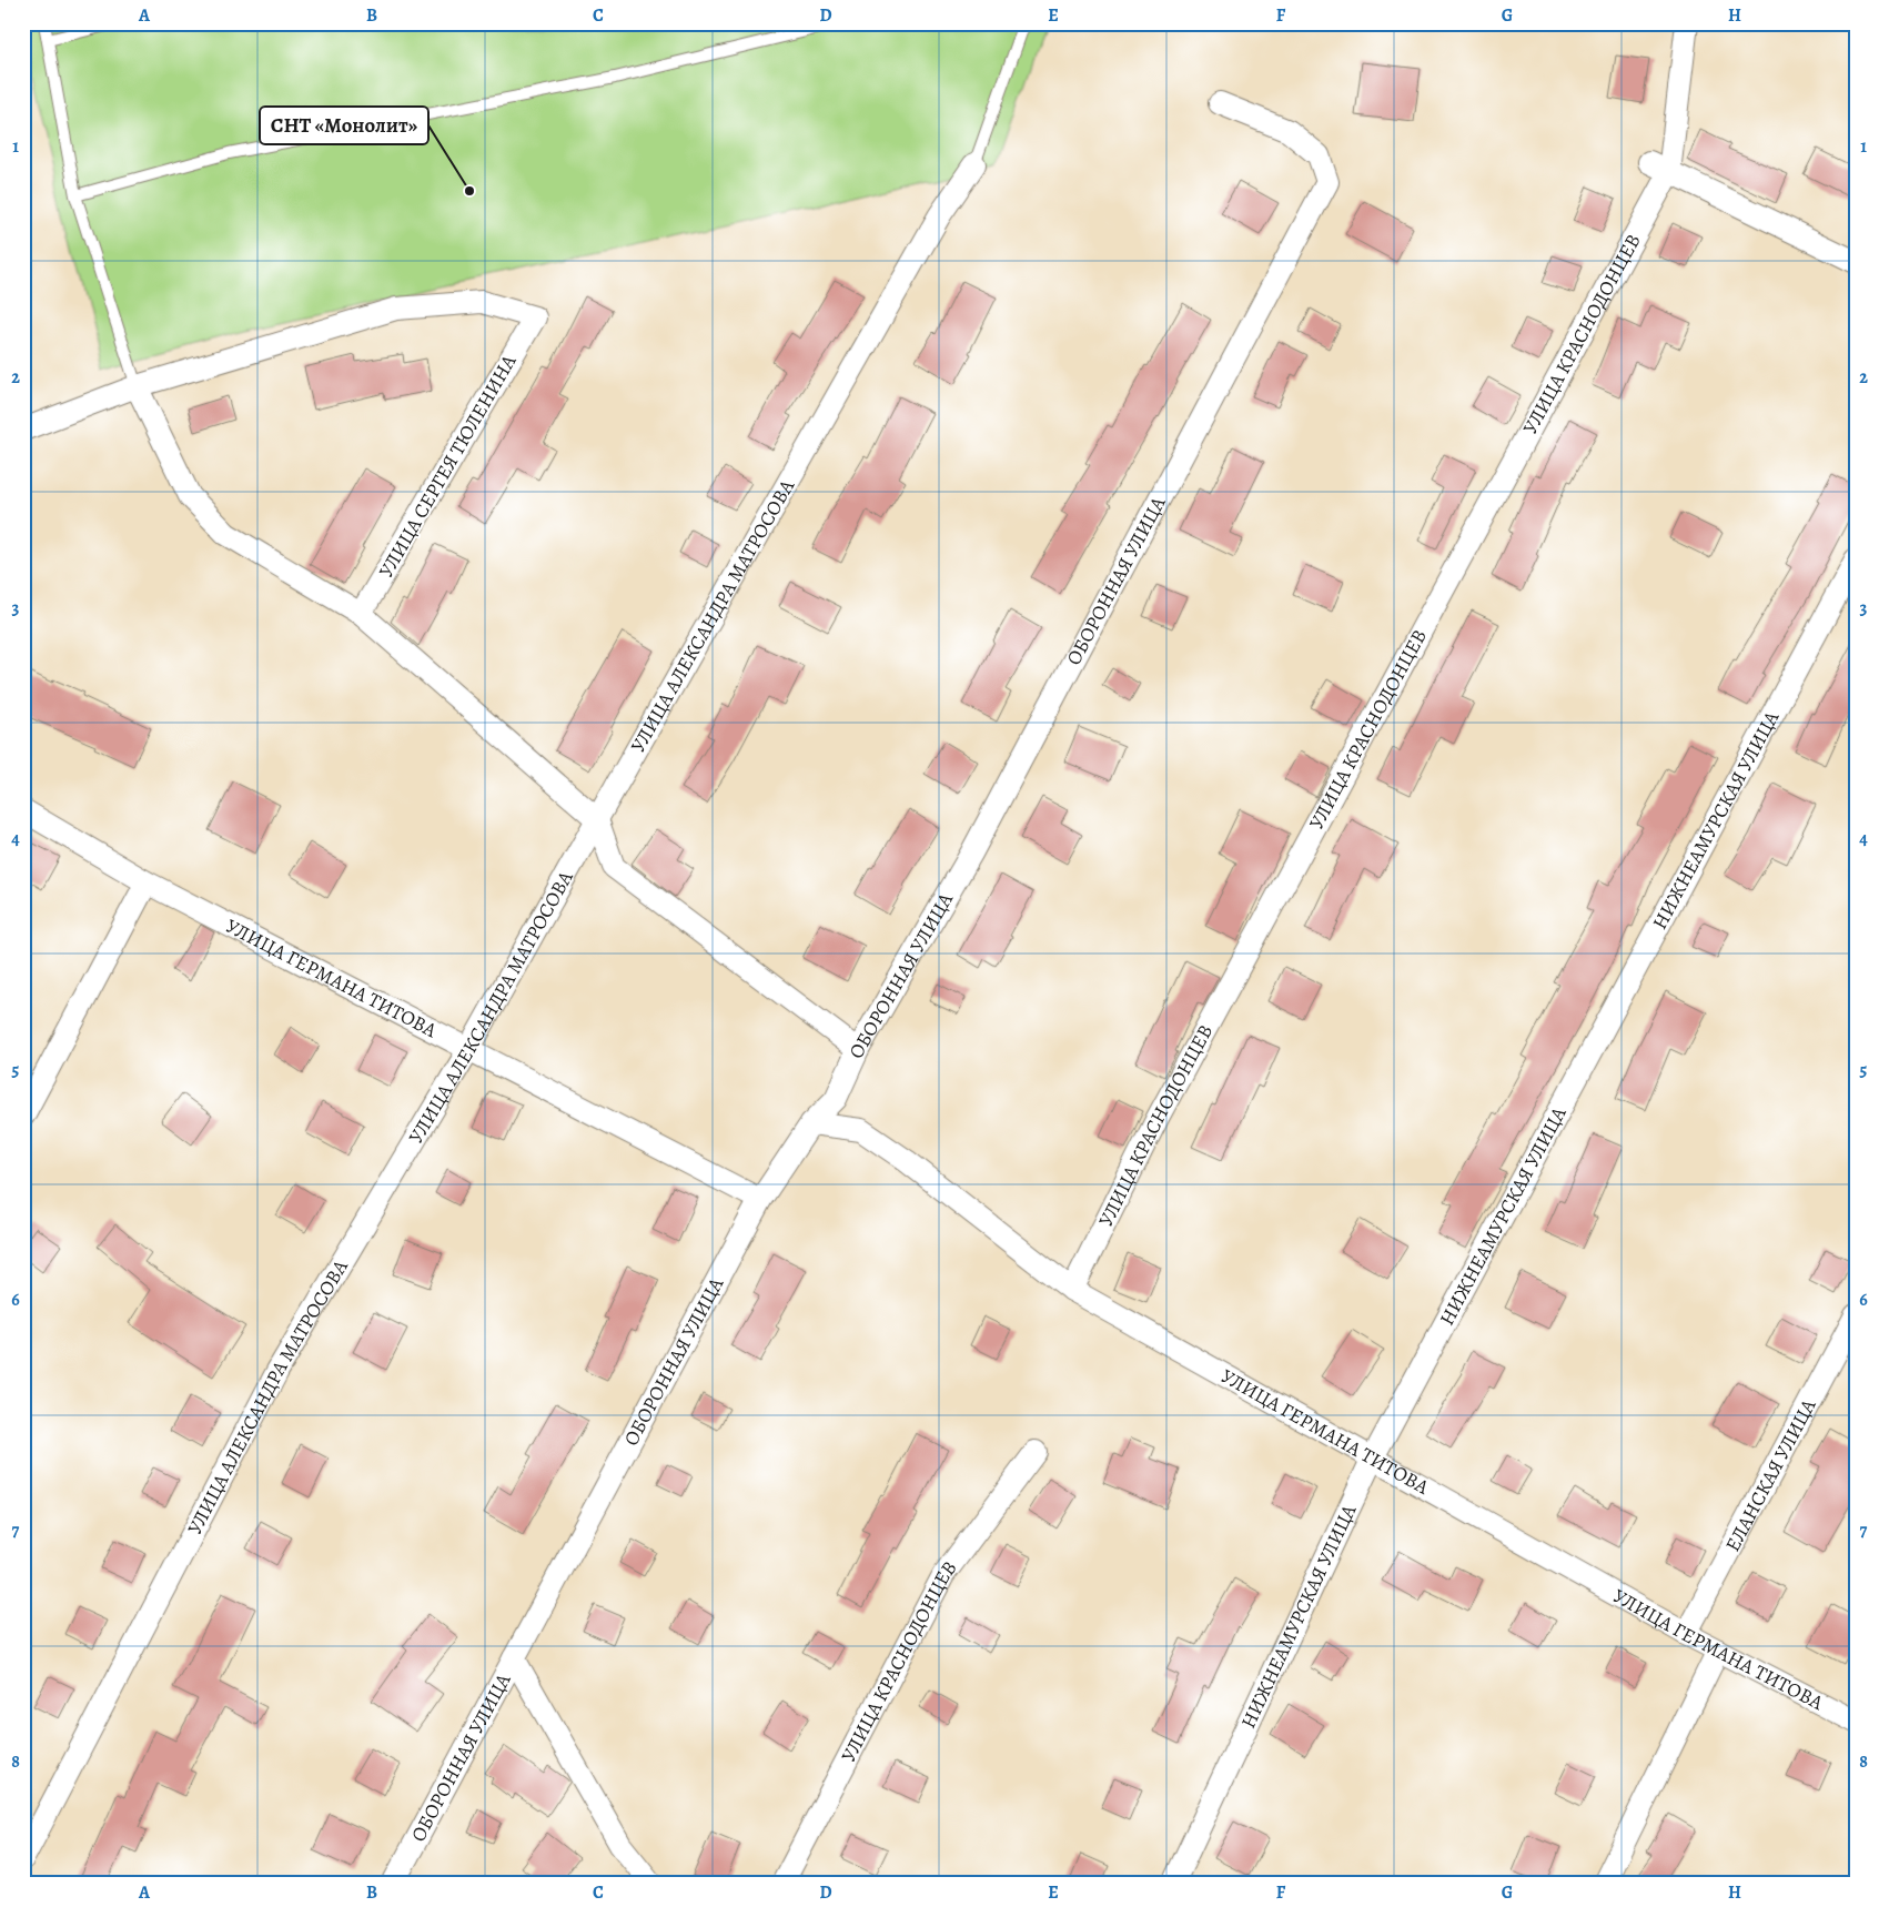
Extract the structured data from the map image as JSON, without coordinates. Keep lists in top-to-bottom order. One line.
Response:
{"streets":{"street":["УЛИЦА КРАСНОДОНЦЕВ","УЛИЦА СЕРГЕЯ ТЮЛЕНИНА","ОБОРОННАЯ УЛИЦА","УЛИЦА АЛЕКСАНДРА МАТРОСОВА","НИЖНЕАМУРСКАЯ УЛИЦА","УЛИЦА ГЕРМАНА ТИТОВА","ЕЛАНСКАЯ УЛИЦА"]},"crossings":[["УЛИЦА КРАСНОДОНЦЕВ","УЛИЦА ГЕРМАНА ТИТОВА"],["ОБОРОННАЯ УЛИЦА","УЛИЦА ГЕРМАНА ТИТОВА"],["УЛИЦА АЛЕКСАНДРА МАТРОСОВА","УЛИЦА ГЕРМАНА ТИТОВА"],["НИЖНЕАМУРСКАЯ УЛИЦА","УЛИЦА ГЕРМАНА ТИТОВА"],["УЛИЦА ГЕРМАНА ТИТОВА","ЕЛАНСКАЯ УЛИЦА"]],"places":["СНТ «Монолит»"],"grid":{"columns":["A","B","C","D","E","F","G","H"],"rows":["1","2","3","4","5","6","7","8"]}}
